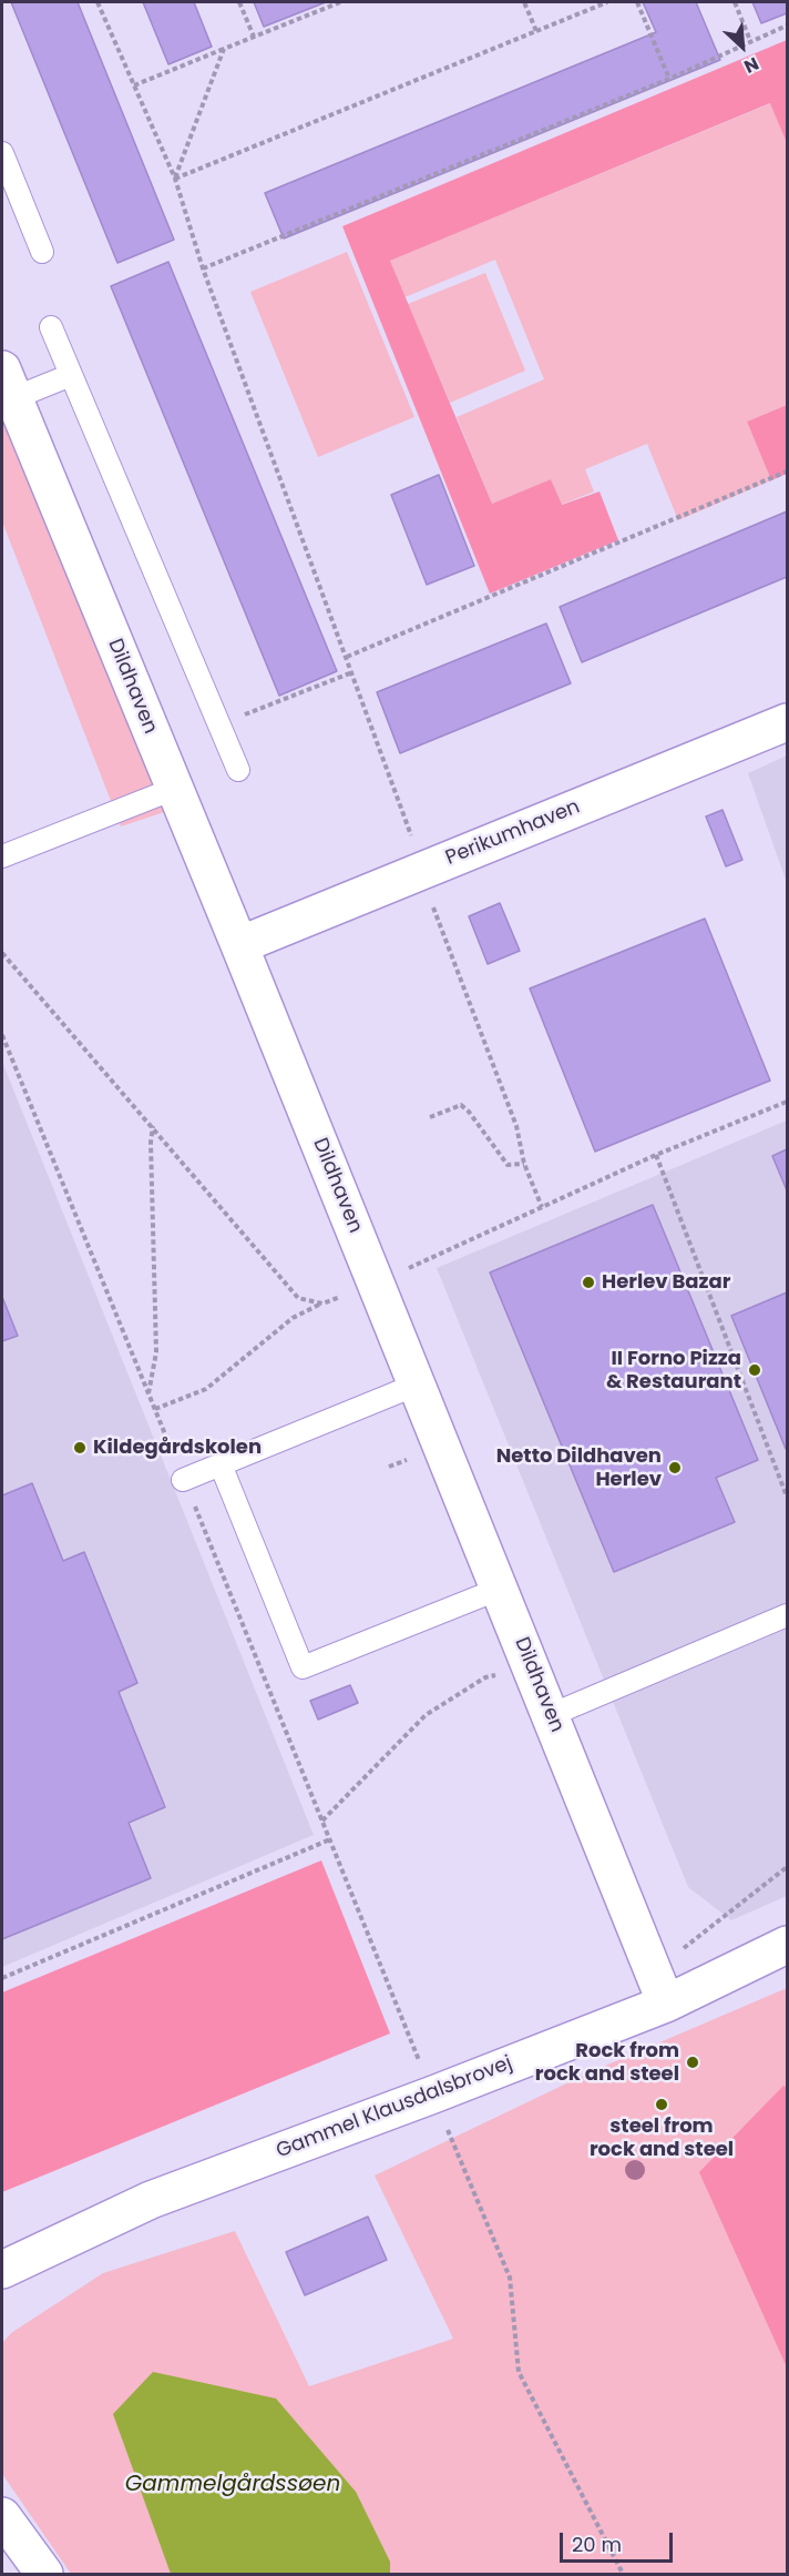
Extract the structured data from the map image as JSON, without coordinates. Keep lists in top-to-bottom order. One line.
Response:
{"streets":{"street":["Dildhaven","Perikumhaven","Gammel Klausdalsbrovej"]},"crossings":[["Dildhaven","Perikumhaven"],["Dildhaven","Gammel Klausdalsbrovej"]],"water":["Gammelgårdssøen"],"places":["Herlev Bazar","II Forno Pizza & Restaurant","Kildegårdskolen","Netto Dildhaven Herlev","Rock from rock and steel","steel from rock and steel"],"scale_bar":"20 m","north":"bottom right"}
